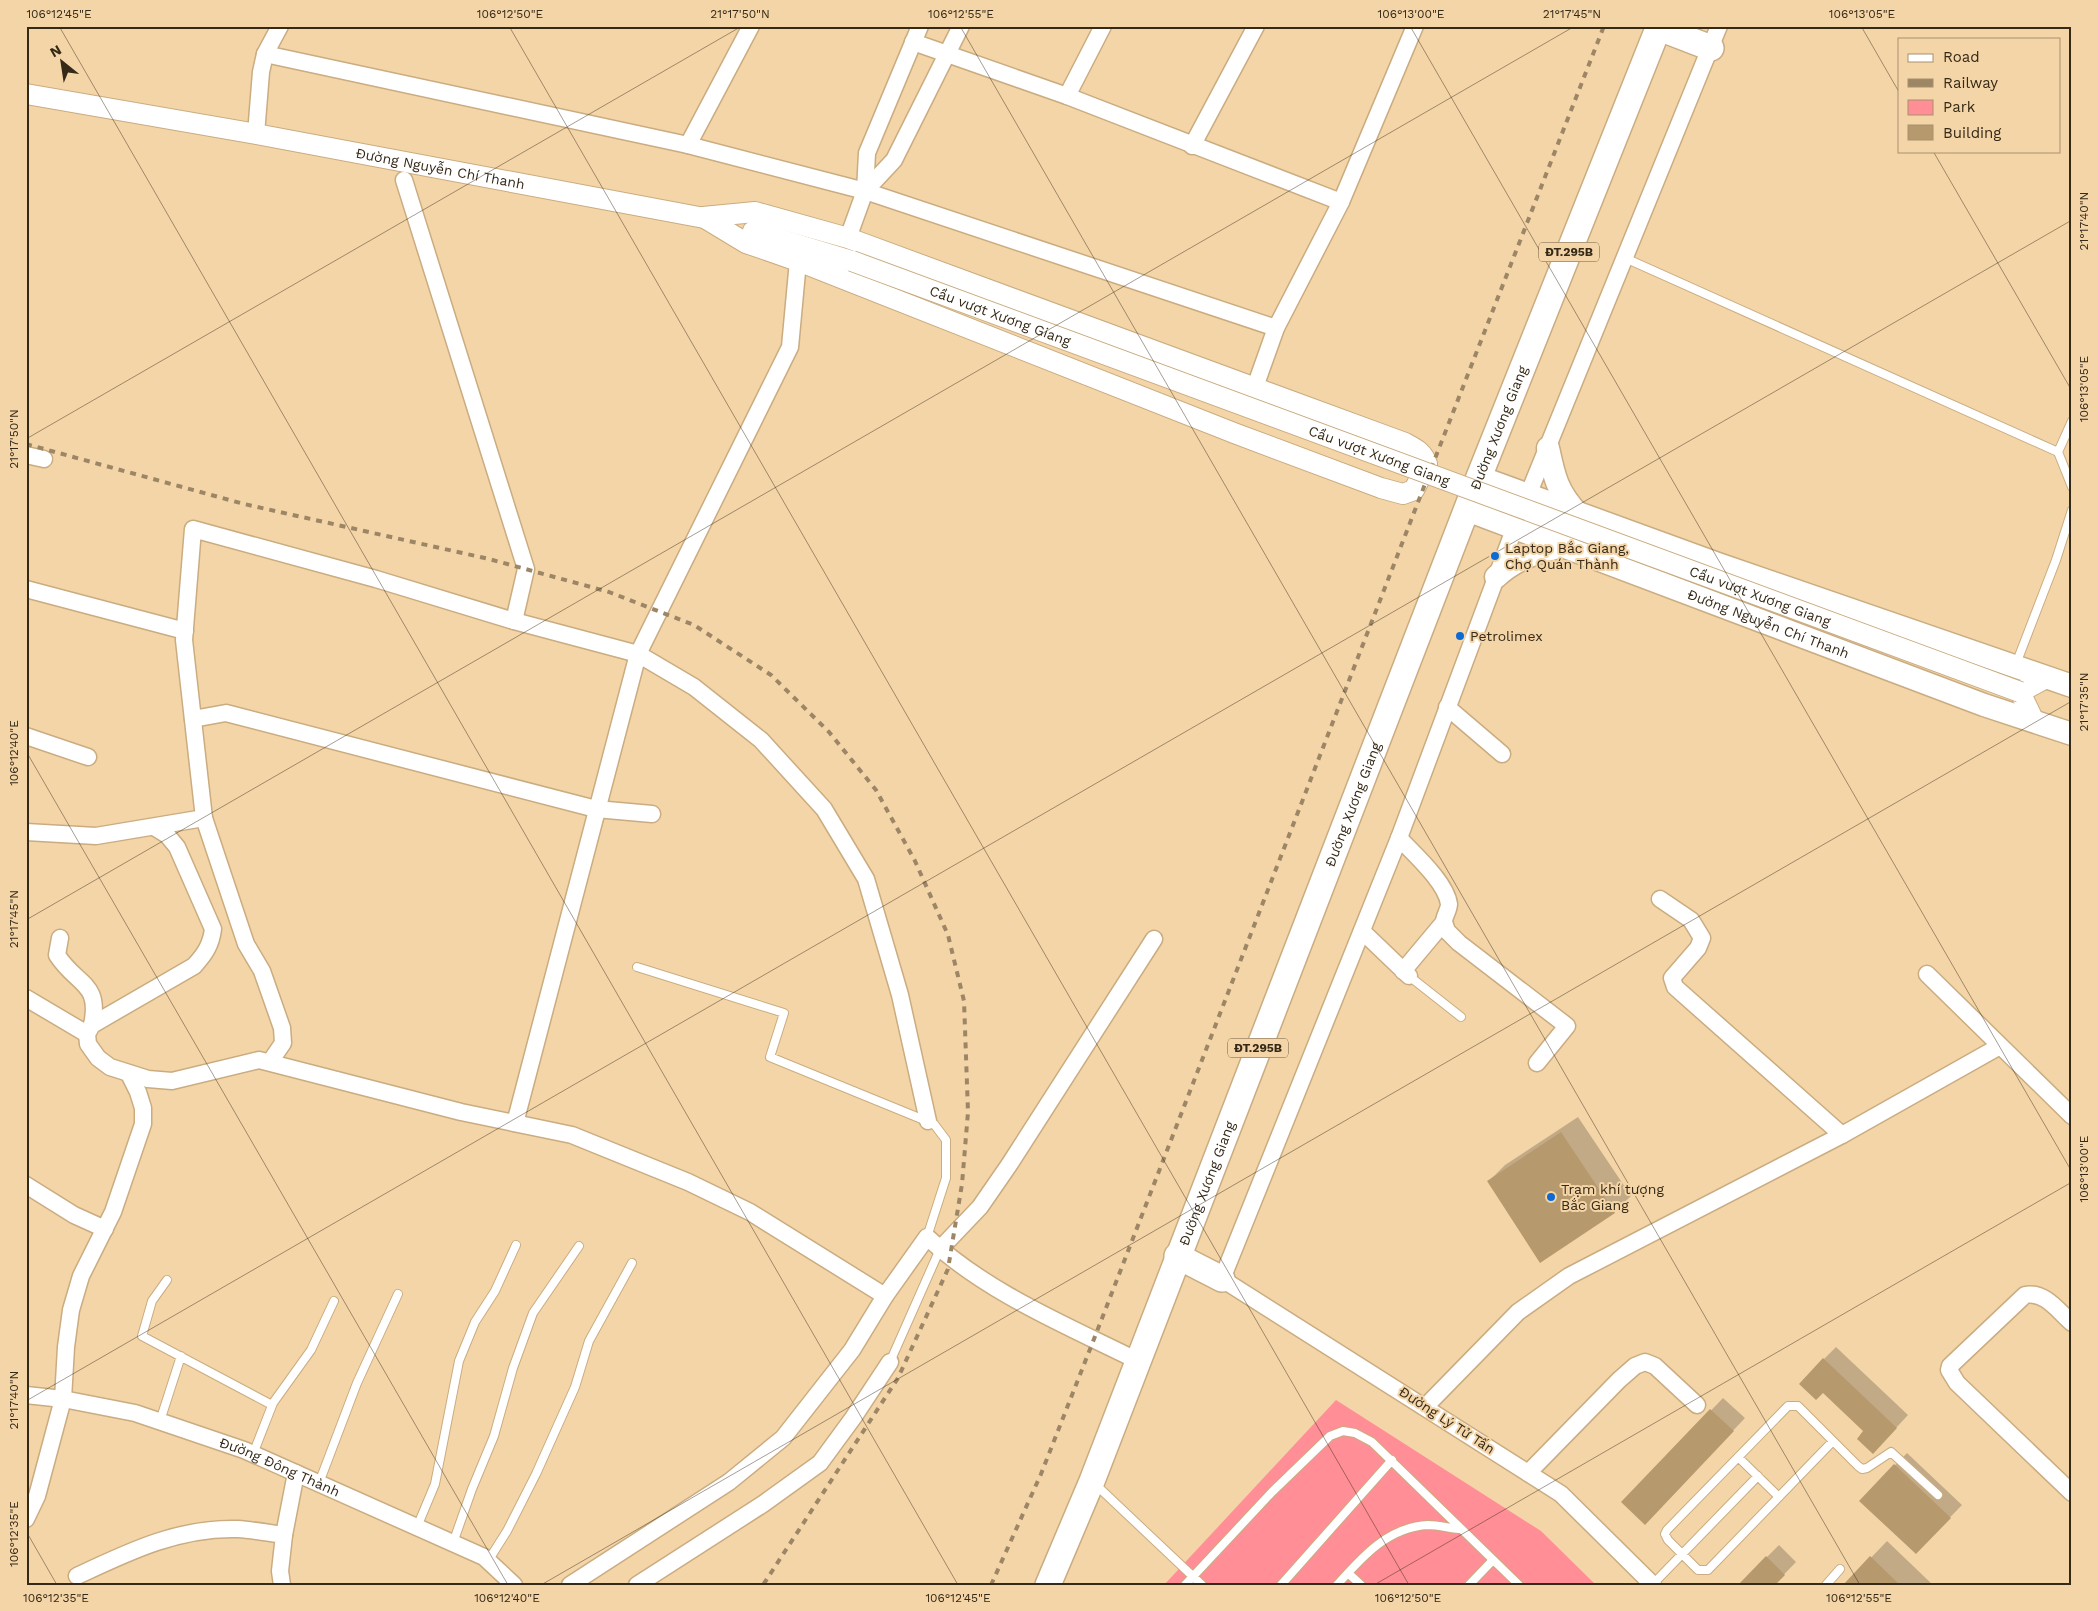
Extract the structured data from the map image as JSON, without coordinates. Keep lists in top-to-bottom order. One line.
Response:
{"streets":{"main road":["Đường Nguyễn Chí Thanh","ĐT.295B","Đường Xương Giang"],"street":["Cầu vượt Xương Giang","Đường Lý Tử Tấn","Đường Đông Thành"]},"crossings":[["Đường Nguyễn Chí Thanh","Cầu vượt Xương Giang"],["Đường Nguyễn Chí Thanh","Đường Xương Giang"]],"places":["Laptop Bắc Giang, Chợ Quán Thành","Petrolimex","Trạm khí tượng Bắc Giang"],"legend":["Road","Railway","Park","Building"],"north":"top left","coordinates":["106°12'45\"E","106°12'50\"E","21°17'50\"N","106°12'55\"E","106°13'00\"E","21°17'45\"N","106°13'05\"E","21°17'40\"N","21°17'35\"N","106°12'40\"E","106°12'35\"E"]}
